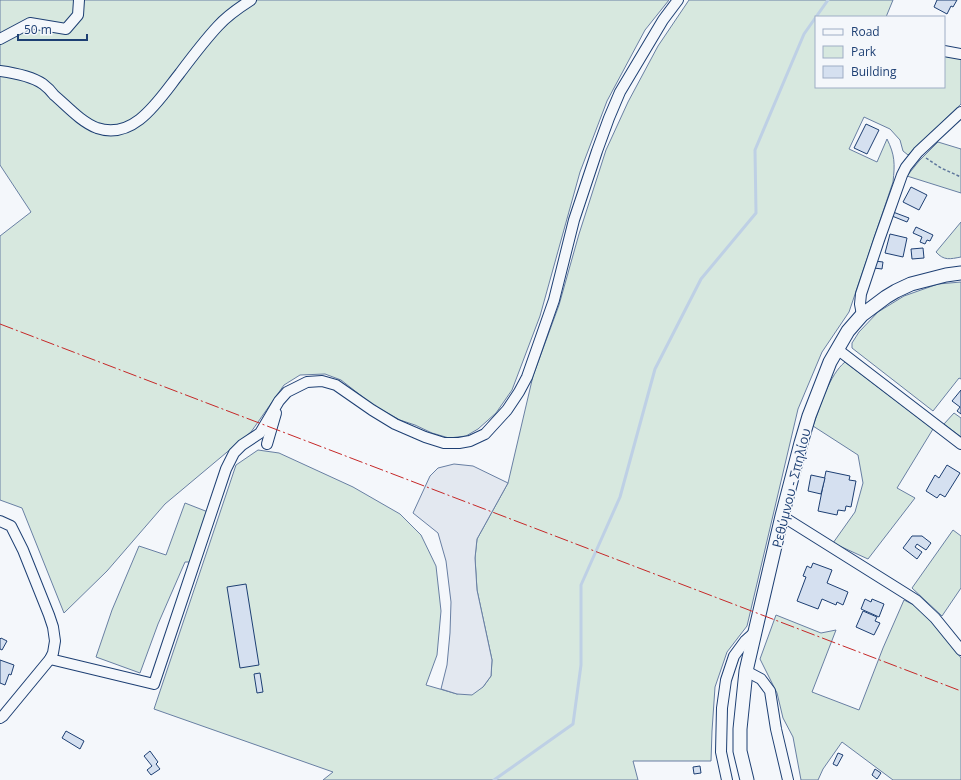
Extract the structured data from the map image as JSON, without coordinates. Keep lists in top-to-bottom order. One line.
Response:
{"streets":{"main road":["Ρεθύμνου - Σπηλίου"]},"legend":["Road","Park","Building"],"scale_bar":"50 m"}
